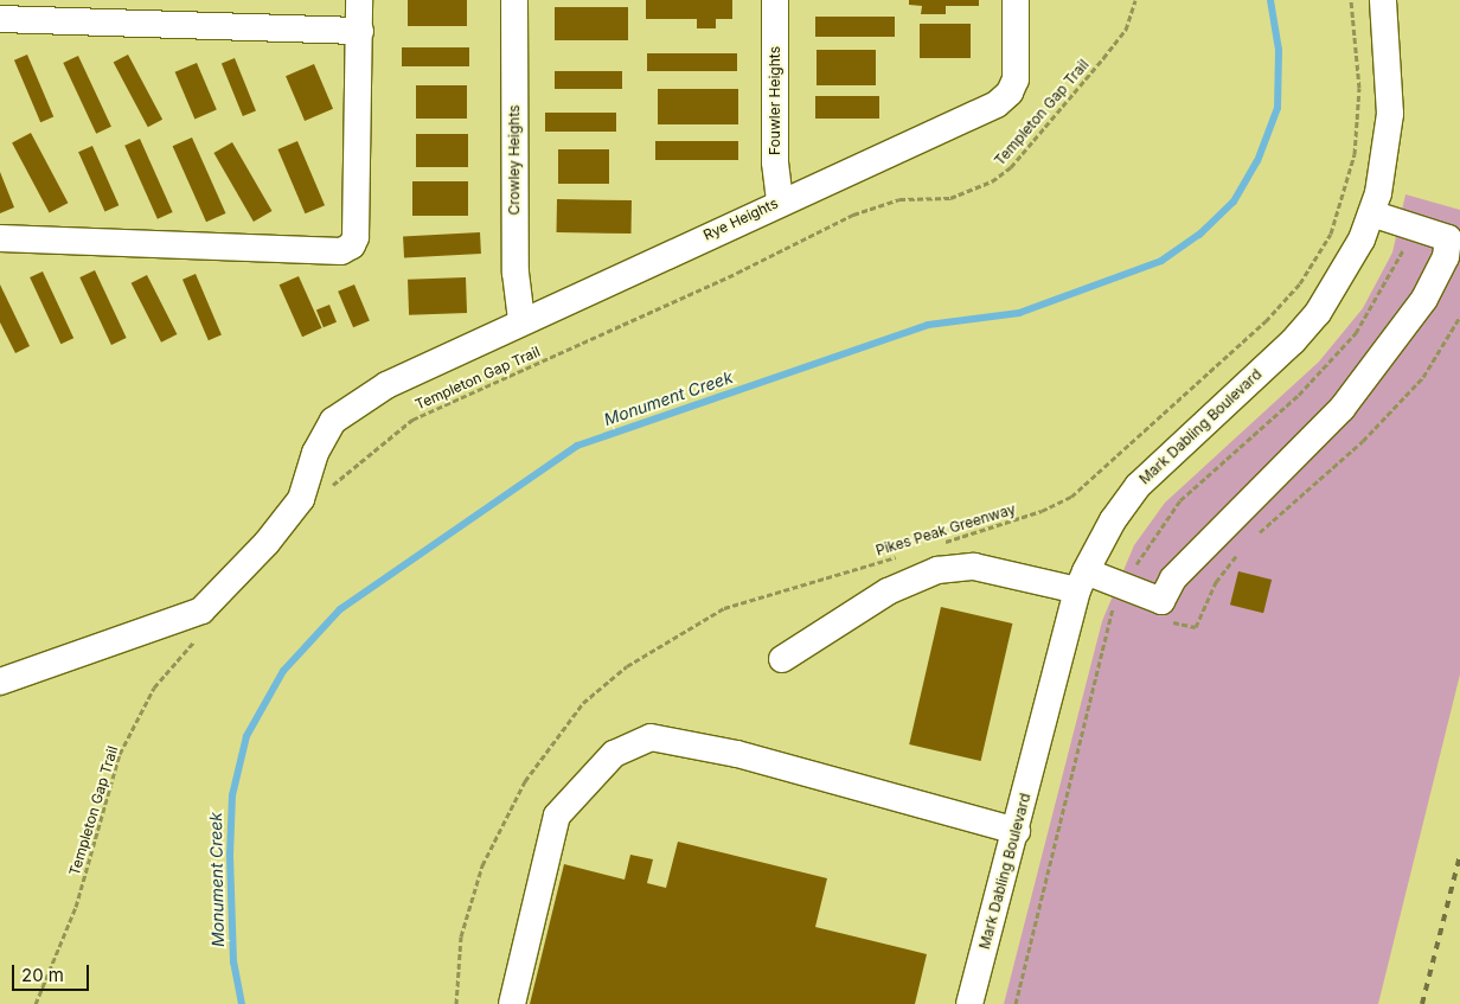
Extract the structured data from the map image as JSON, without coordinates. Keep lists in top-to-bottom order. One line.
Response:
{"streets":{"street":["Fouwler Heights","Crowley Heights","Rye Heights","Mark Dabling Boulevard"],"path":["Templeton Gap Trail","Pikes Peak Greenway"]},"crossings":[["Fouwler Heights","Rye Heights"],["Crowley Heights","Rye Heights"]],"water":["Monument Creek"],"scale_bar":"20 m"}
